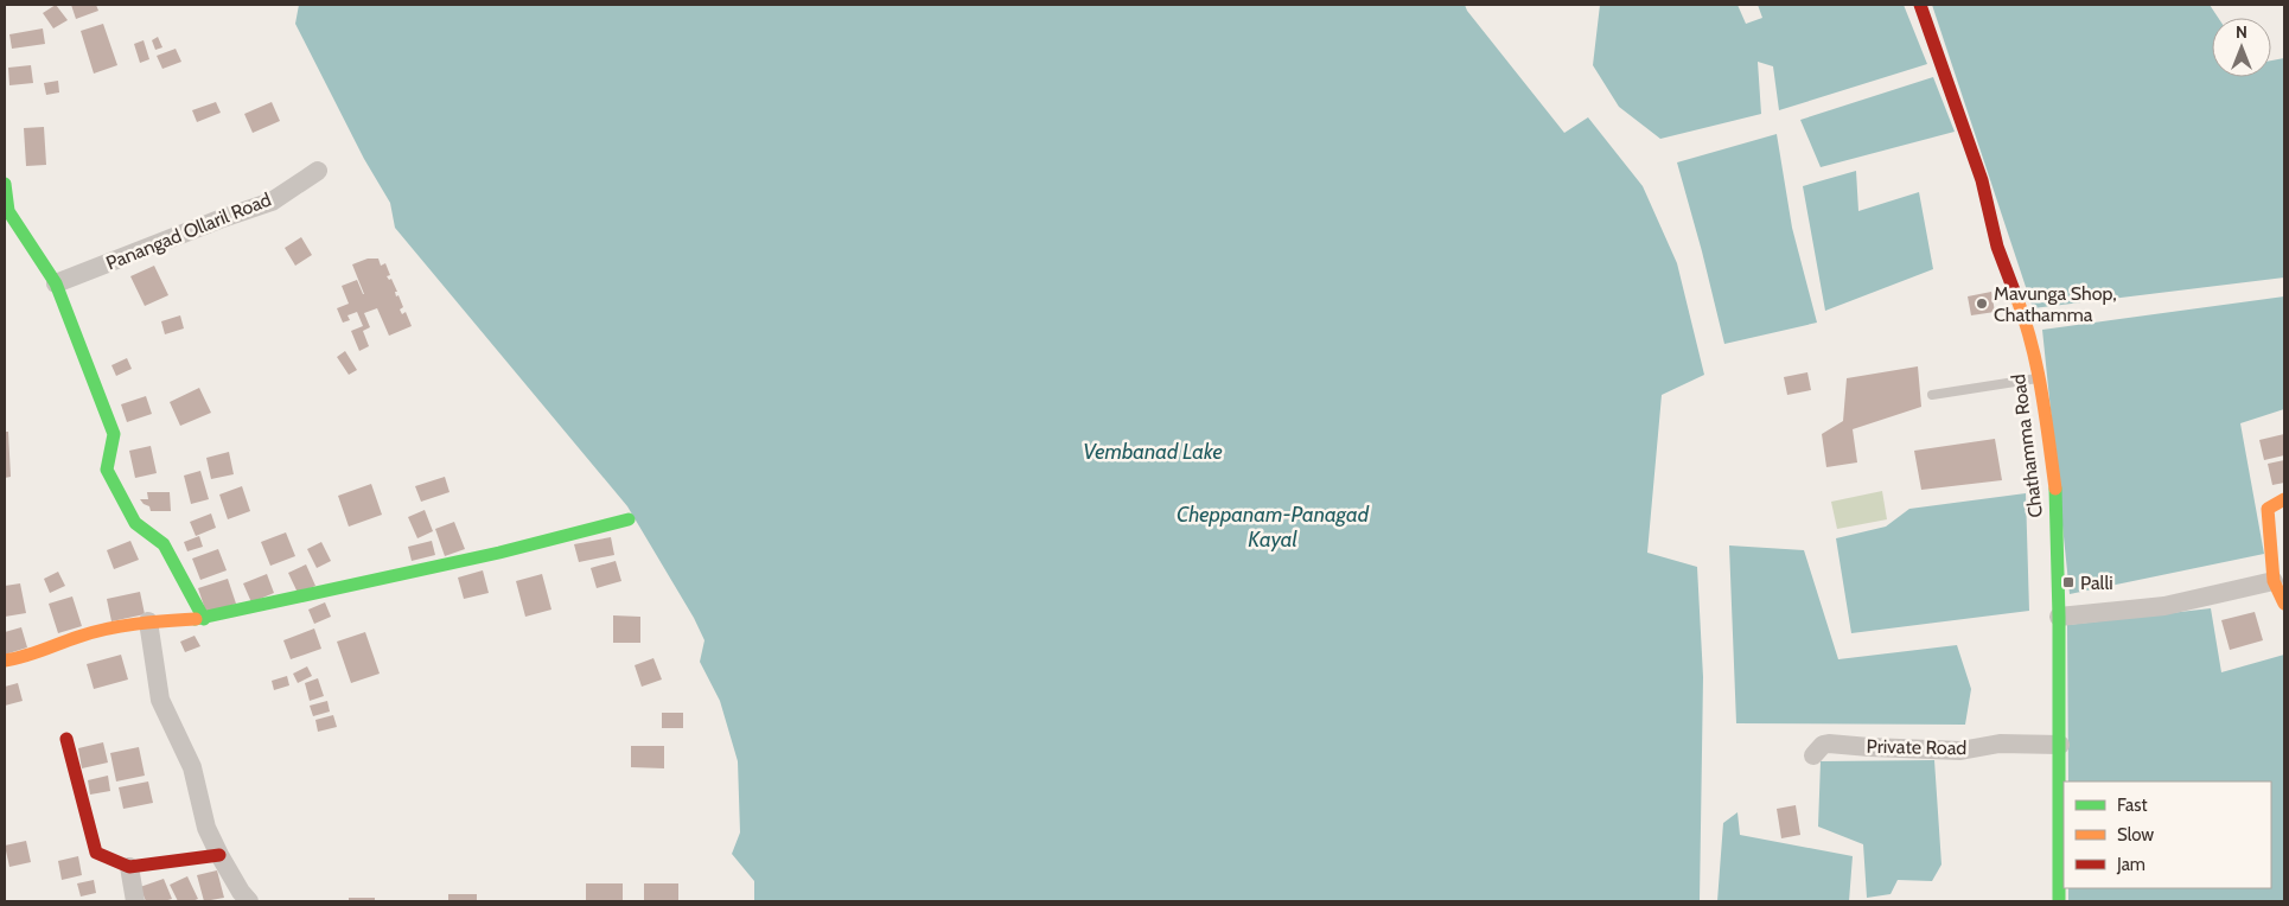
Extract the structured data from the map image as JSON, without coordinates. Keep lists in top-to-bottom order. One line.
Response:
{"streets":{"street":["Panangad Ollaril Road","Chathamma Road","Private Road"]},"crossings":[["Chathamma Road","Private Road"]],"water":["Vembanad Lake","Cheppanam-Panagad Kayal"],"places":{"other":["Mavunga Shop, Chathamma"],"transit":["Palli"]},"legend":["Fast","Slow","Jam"],"north":"top"}
